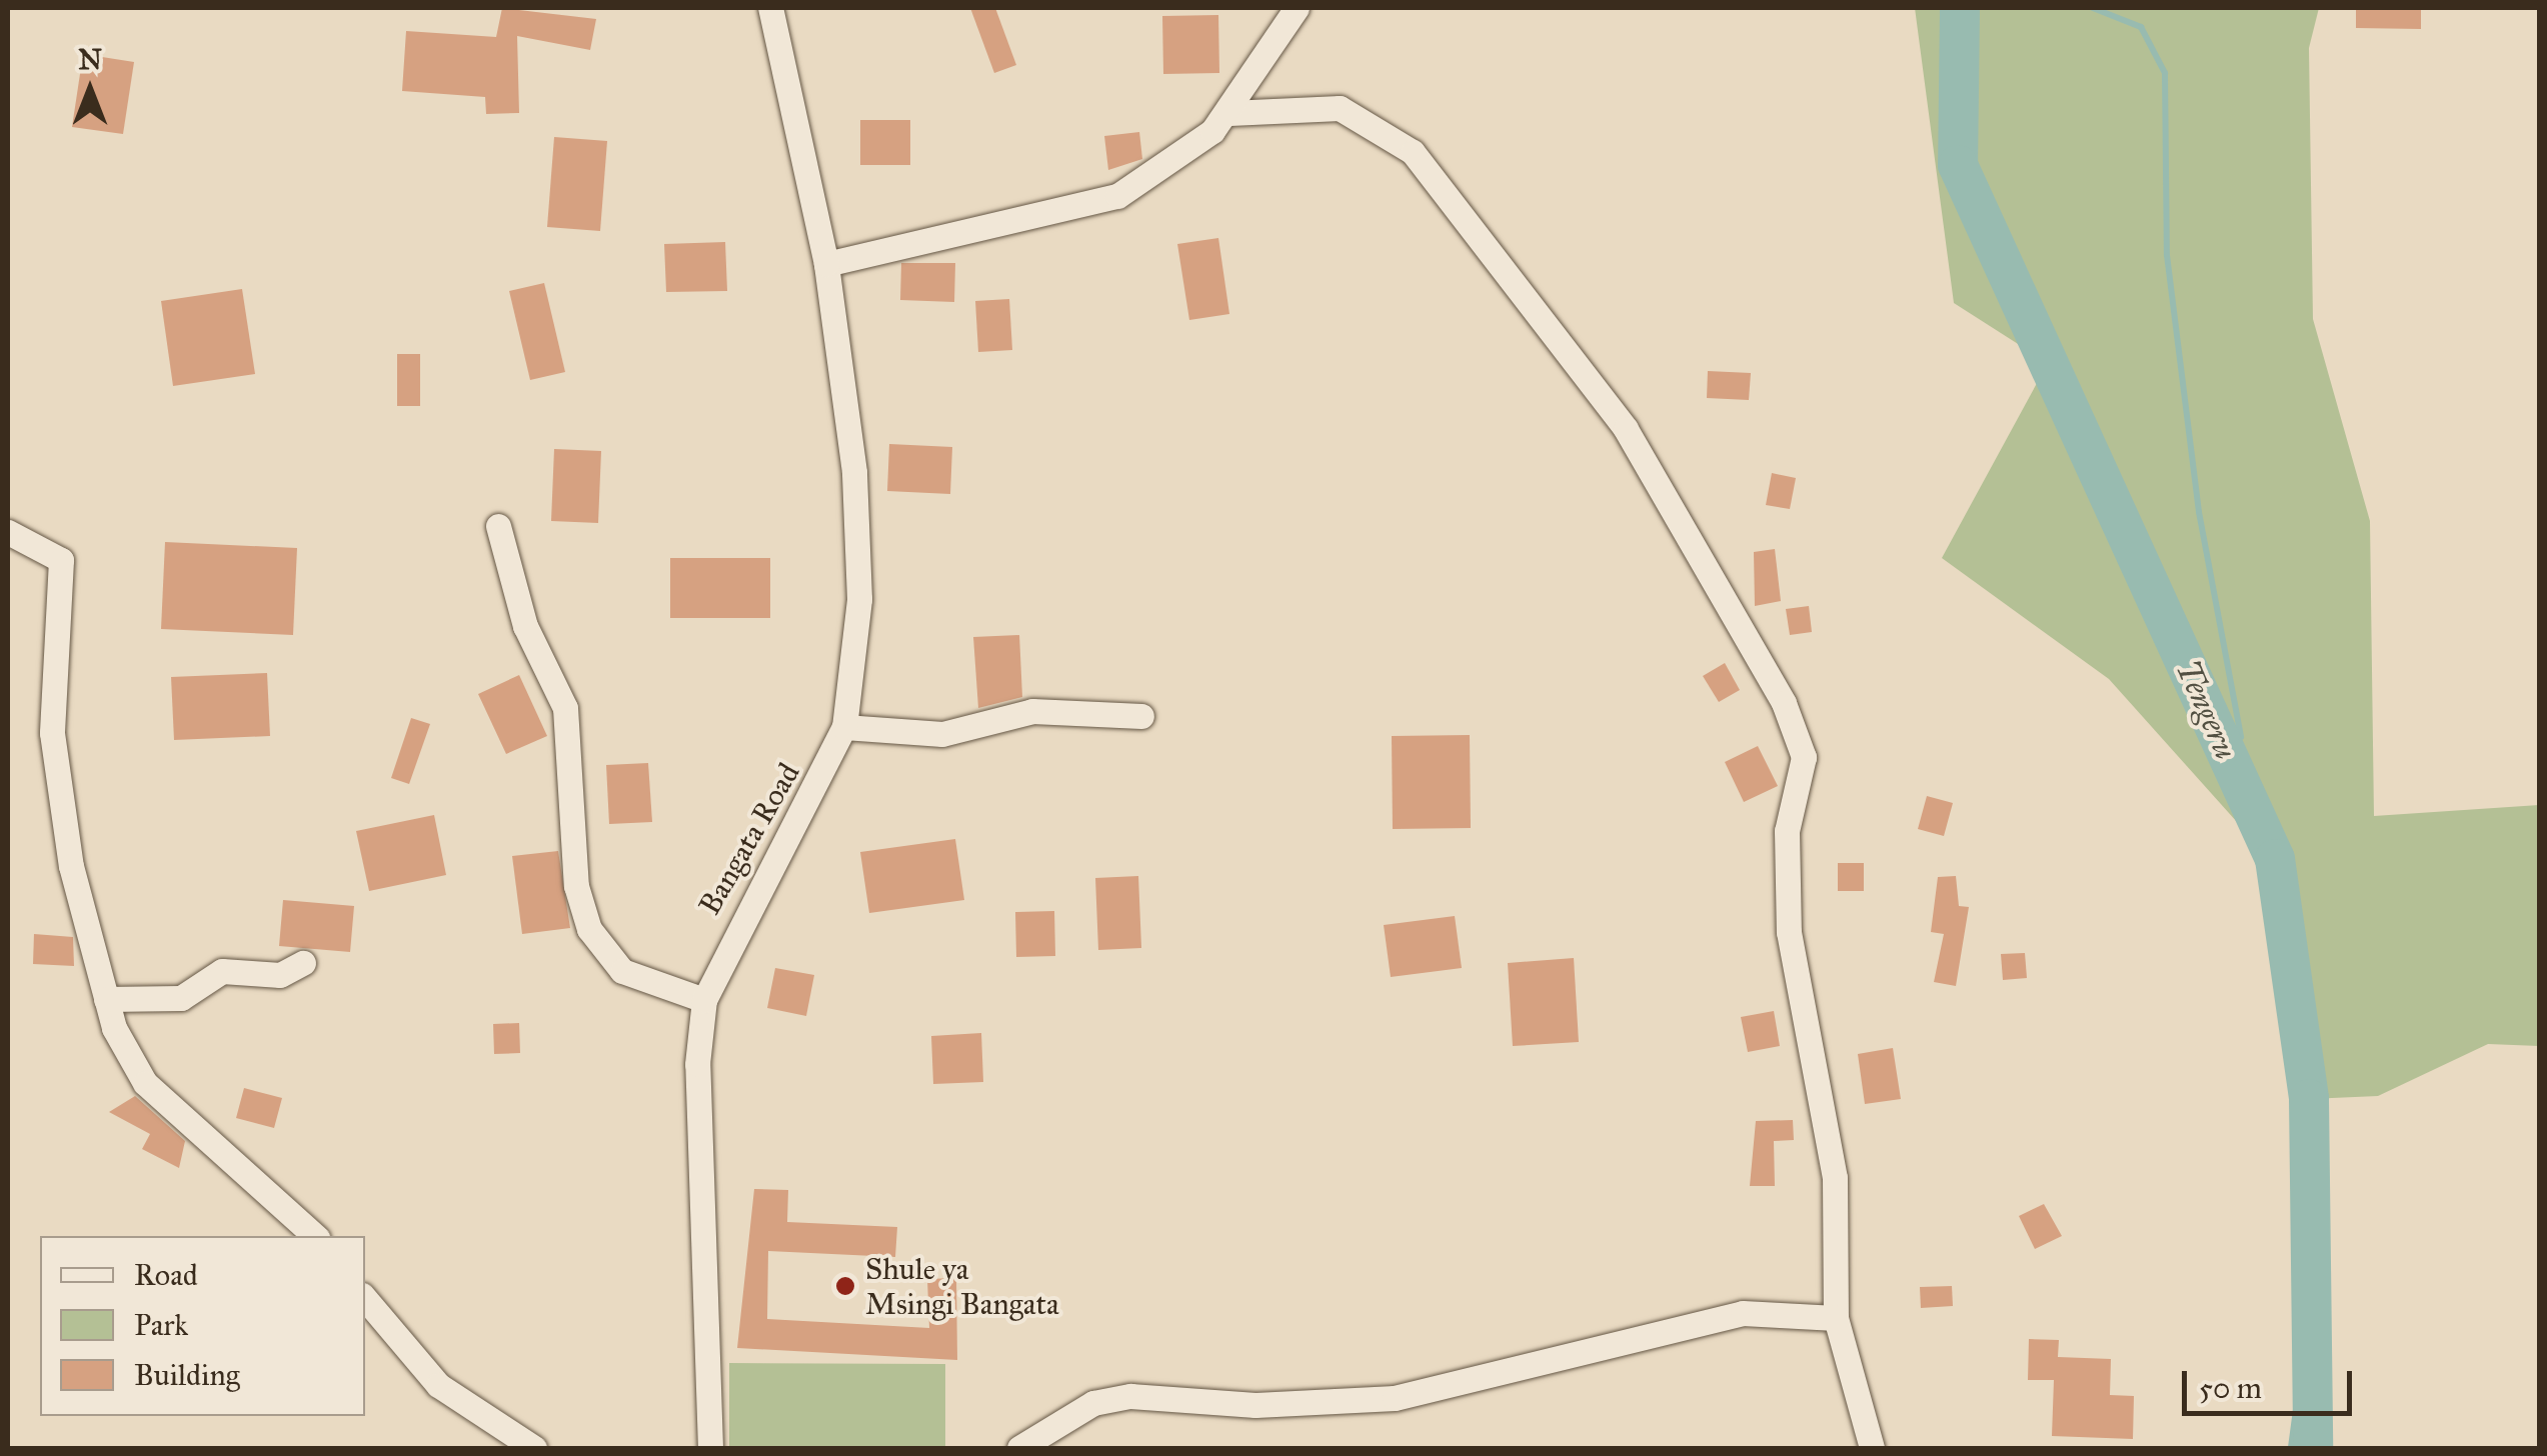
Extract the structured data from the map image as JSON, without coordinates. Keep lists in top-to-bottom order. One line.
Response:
{"streets":{"street":["Bangata Road"]},"water":["Tengeru"],"places":["Shule ya Msingi Bangata"],"legend":["Road","Park","Building"],"scale_bar":"50 m","north":"top"}
